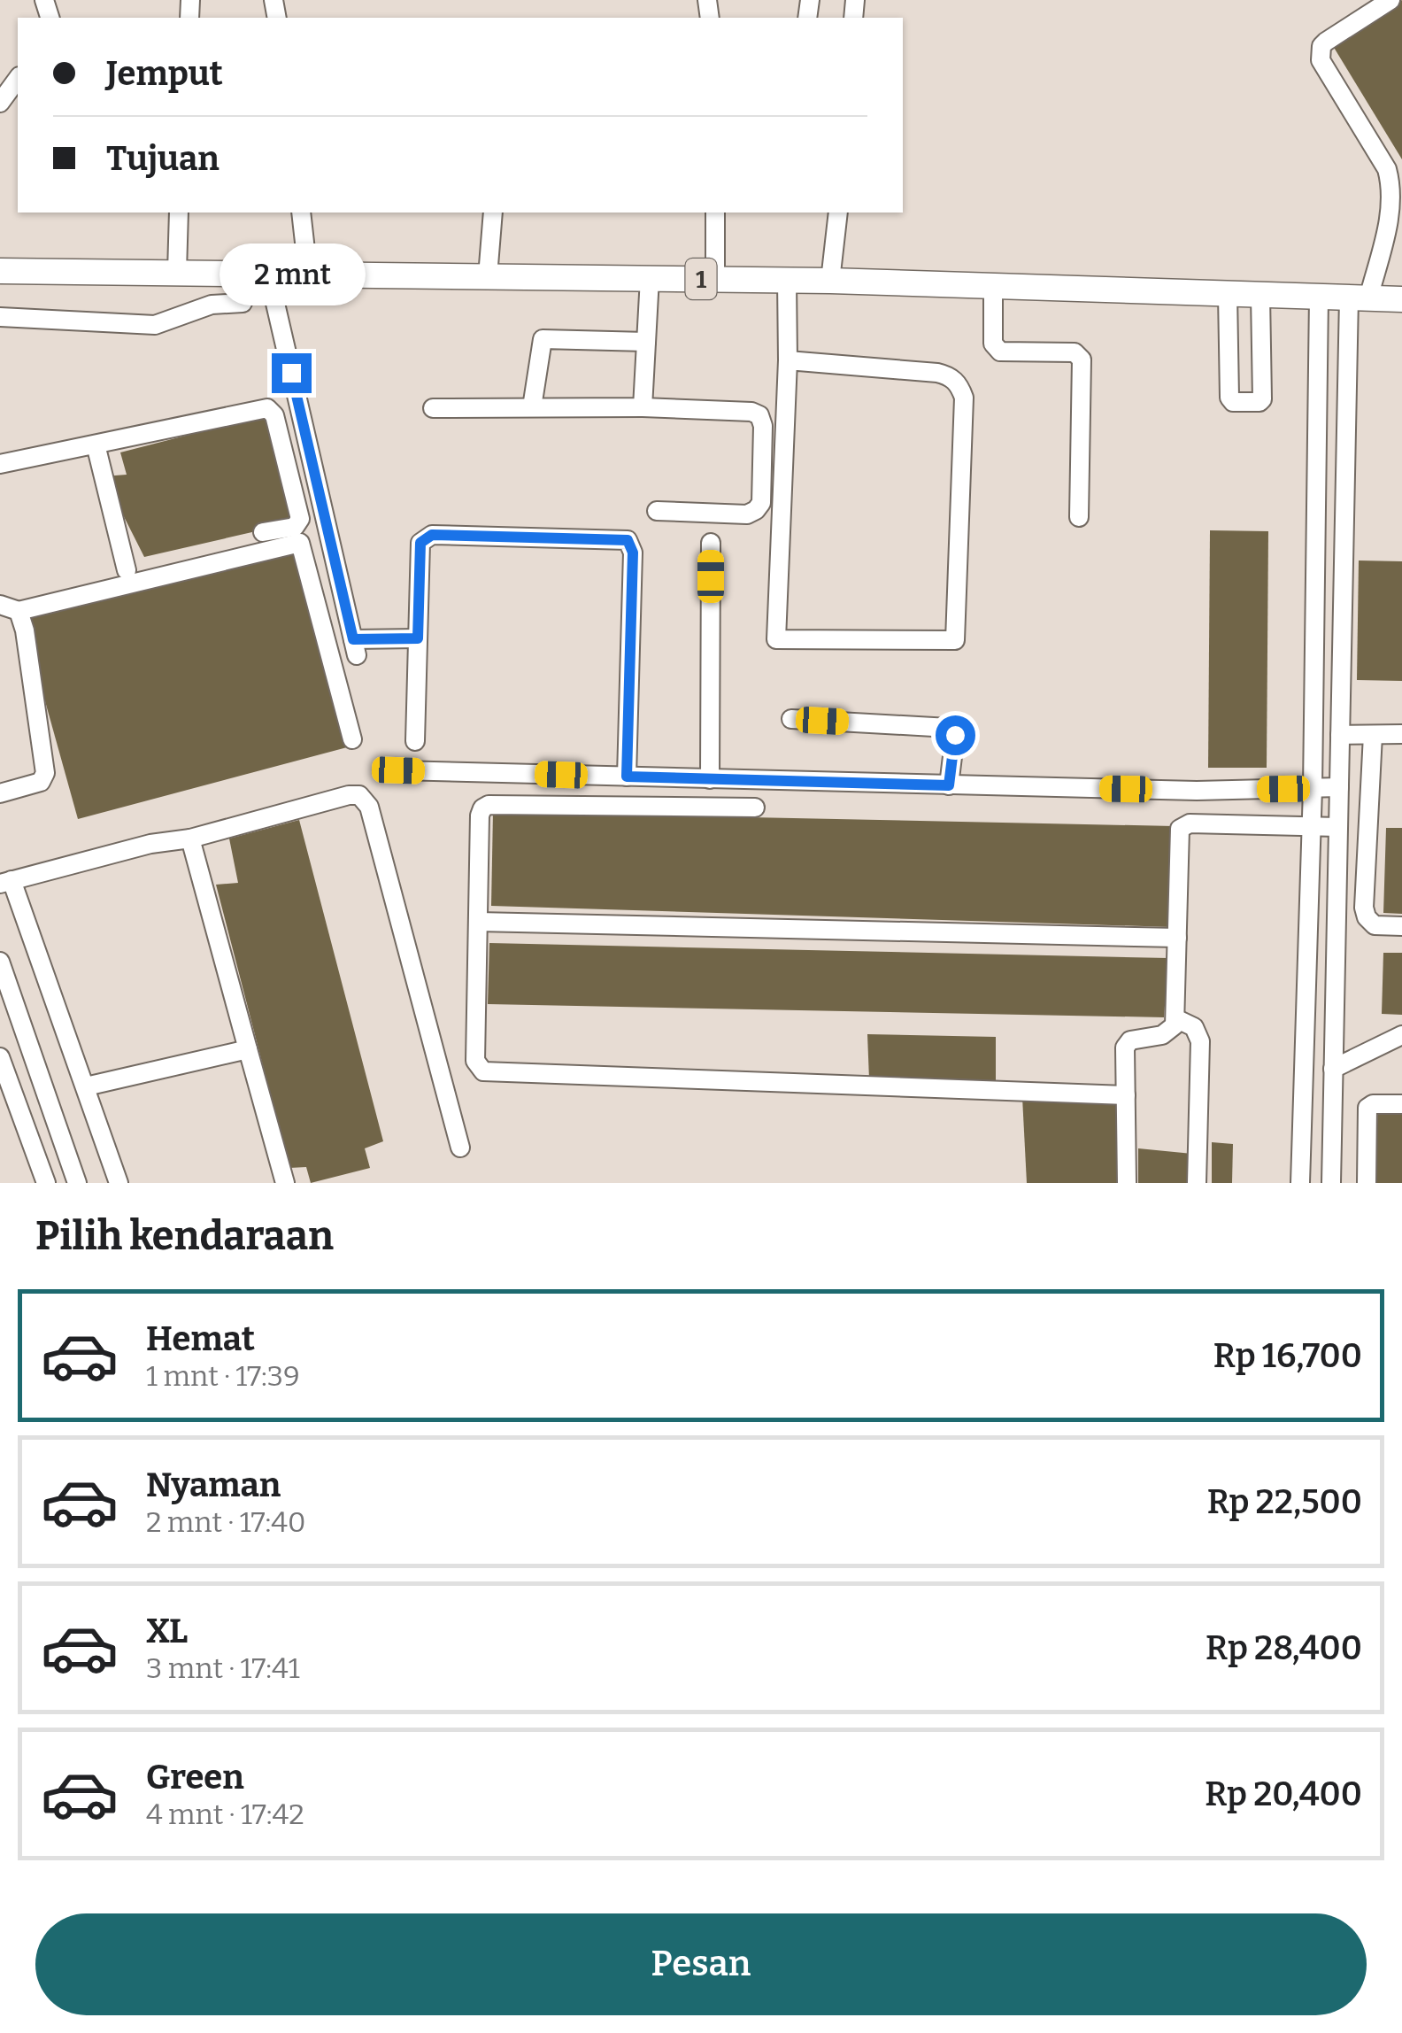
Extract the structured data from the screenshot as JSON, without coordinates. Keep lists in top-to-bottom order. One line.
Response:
{"streets":{"highway":["1"]},"page":{"banner":["Jemput","Tujuan"],"bubble":"2 mnt","heading":"Pilih kendaraan","list":[{"name":"Hemat","note":"1 mnt · 17:39","value":"Rp 16,700"},{"name":"Nyaman","note":"2 mnt · 17:40","value":"Rp 22,500"},{"name":"XL","note":"3 mnt · 17:41","value":"Rp 28,400"},{"name":"Green","note":"4 mnt · 17:42","value":"Rp 20,400"}],"buttons":"Pesan"}}
